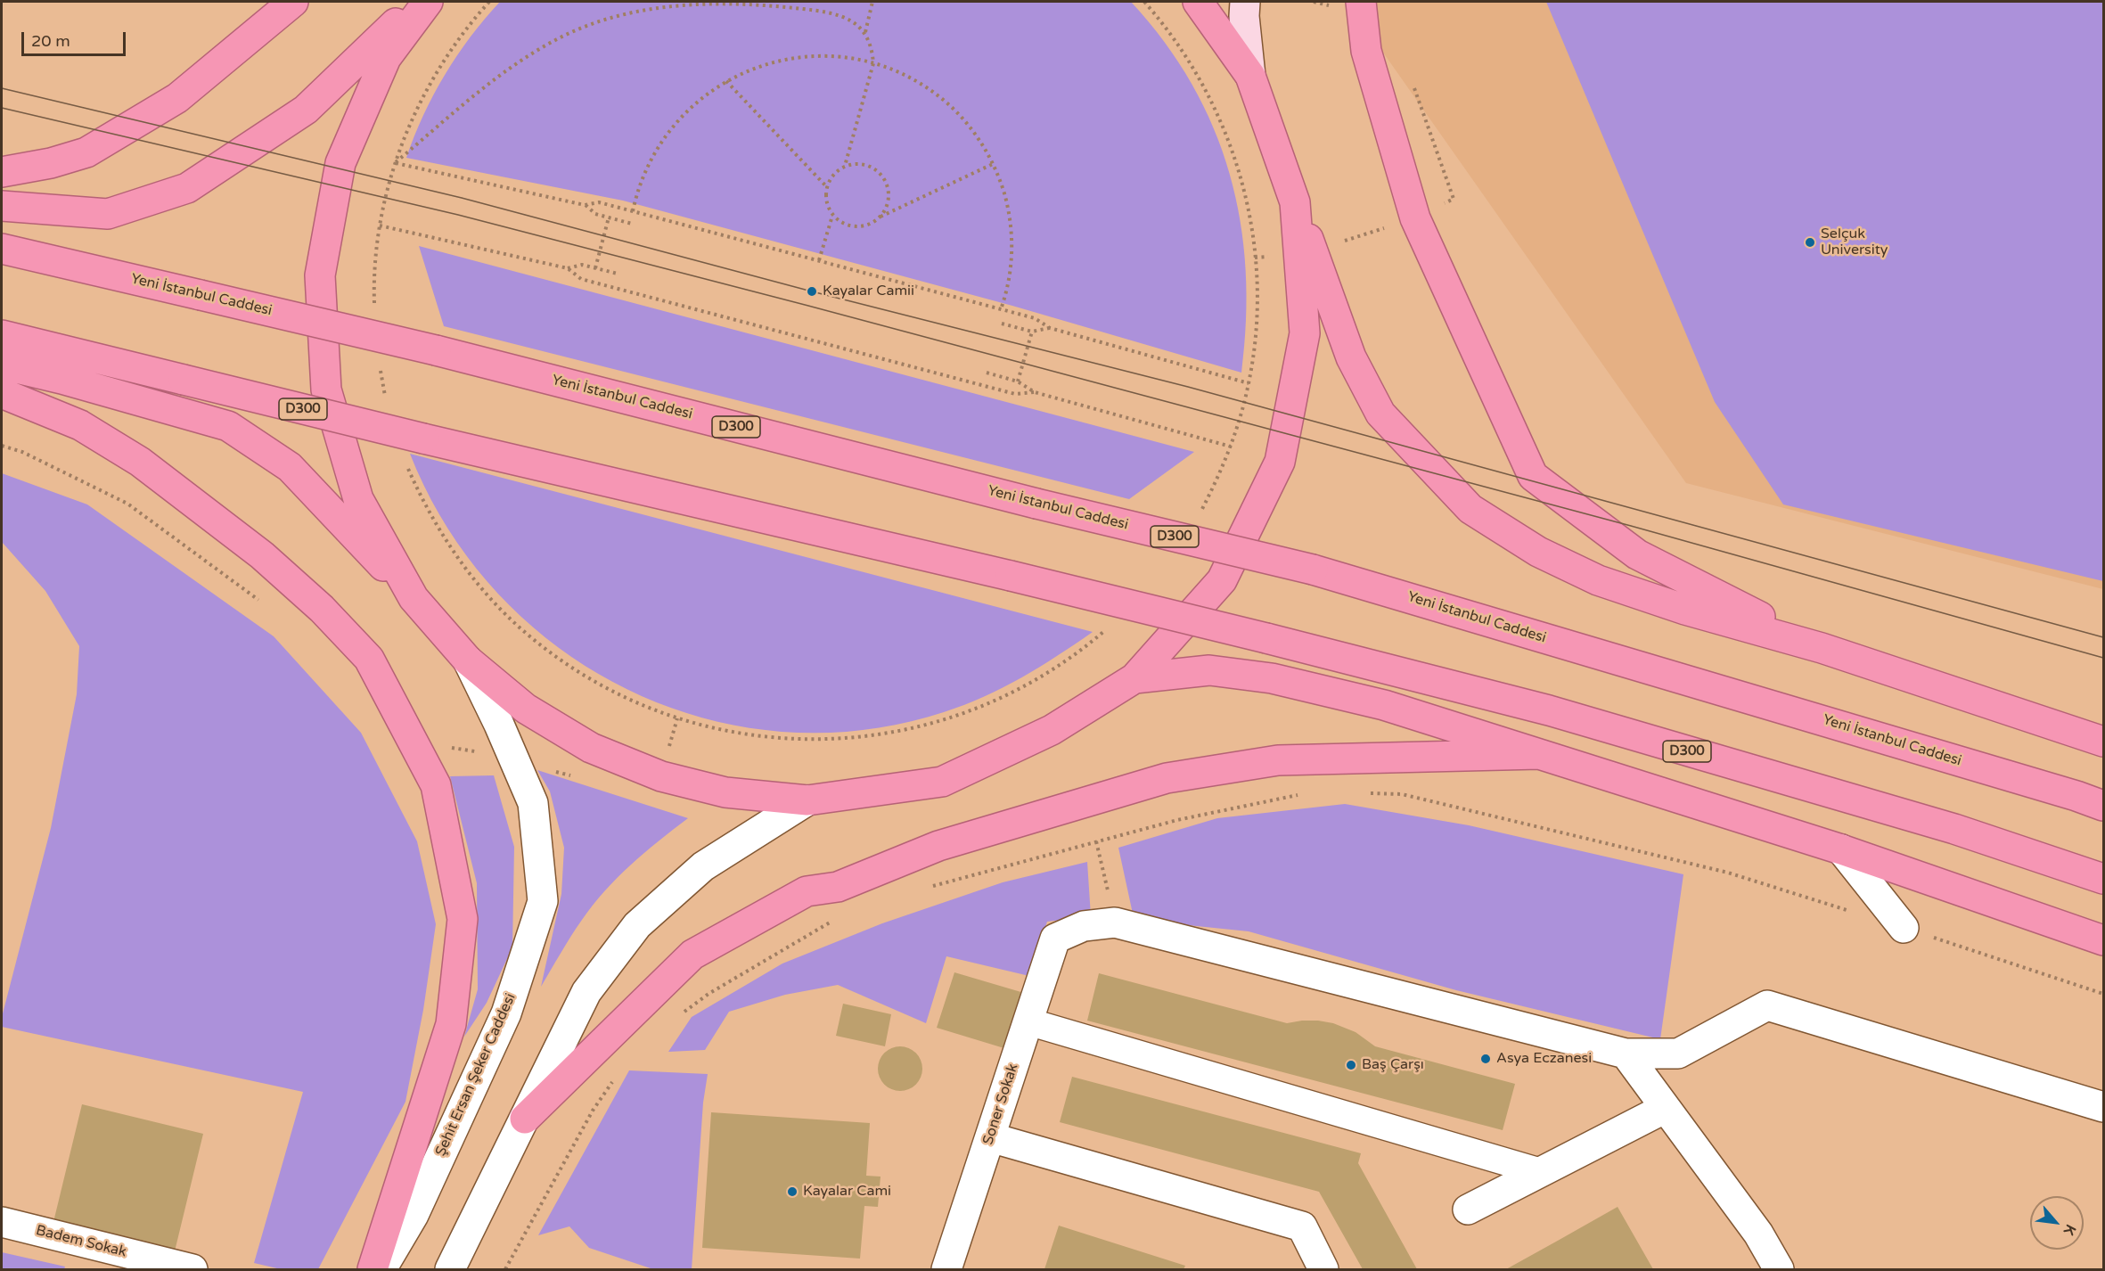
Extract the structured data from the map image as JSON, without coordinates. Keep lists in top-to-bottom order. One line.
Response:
{"streets":{"highway":["Yeni İstanbul Caddesi","D300"],"street":["Şehit Ersan Şeker Caddesi","Soner Sokak","Badem Sokak"]},"places":["Selçuk University","Kayalar Camii","Asya Eczanesi","Baş Çarşı","Kayalar Cami"],"scale_bar":"20 m","north":"bottom right"}
